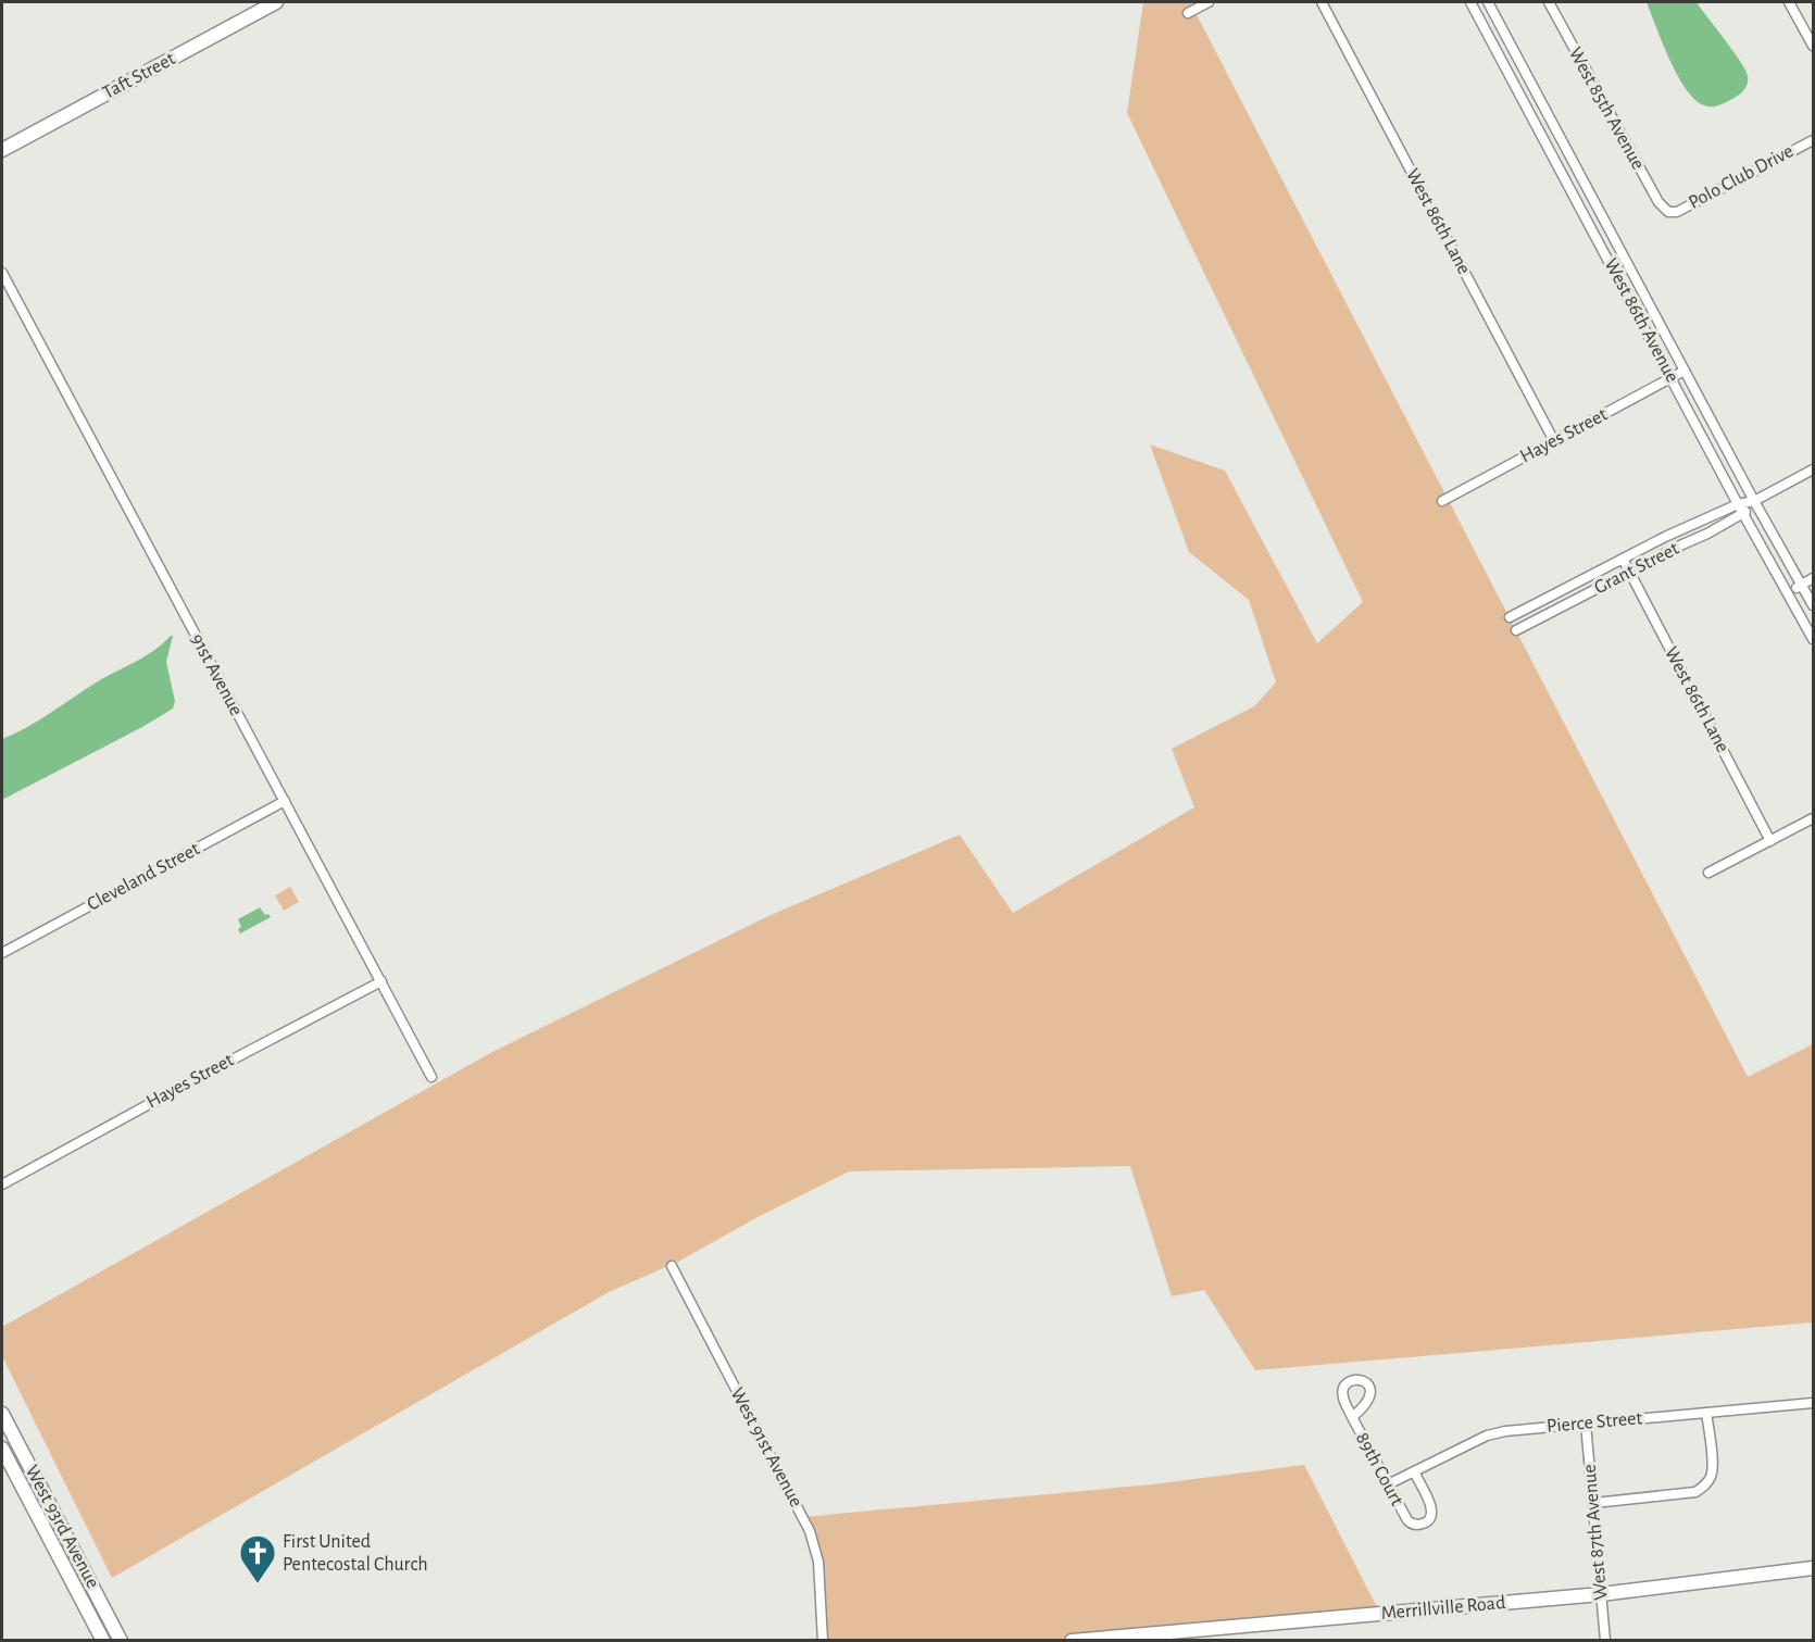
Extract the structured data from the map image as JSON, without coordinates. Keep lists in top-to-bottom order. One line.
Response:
{"streets":{"street":["Taft Street","West 85th Avenue","Polo Club Drive","West 86th Lane","West 86th Avenue","Hayes Street","Grant Street","91st Avenue","Cleveland Street","Pierce Street","West 91st Avenue","89th Court","West 93rd Avenue","West 87th Avenue","Merrillville Road"]},"crossings":[["West 85th Avenue","Polo Club Drive"],["West 86th Lane","Hayes Street"],["West 86th Lane","Grant Street"],["West 86th Avenue","Hayes Street"],["West 86th Avenue","Grant Street"],["Hayes Street","91st Avenue"],["91st Avenue","Cleveland Street"],["Pierce Street","89th Court"],["Pierce Street","West 87th Avenue"],["West 87th Avenue","Merrillville Road"]],"places":{"church":["First United Pentecostal Church"]}}
